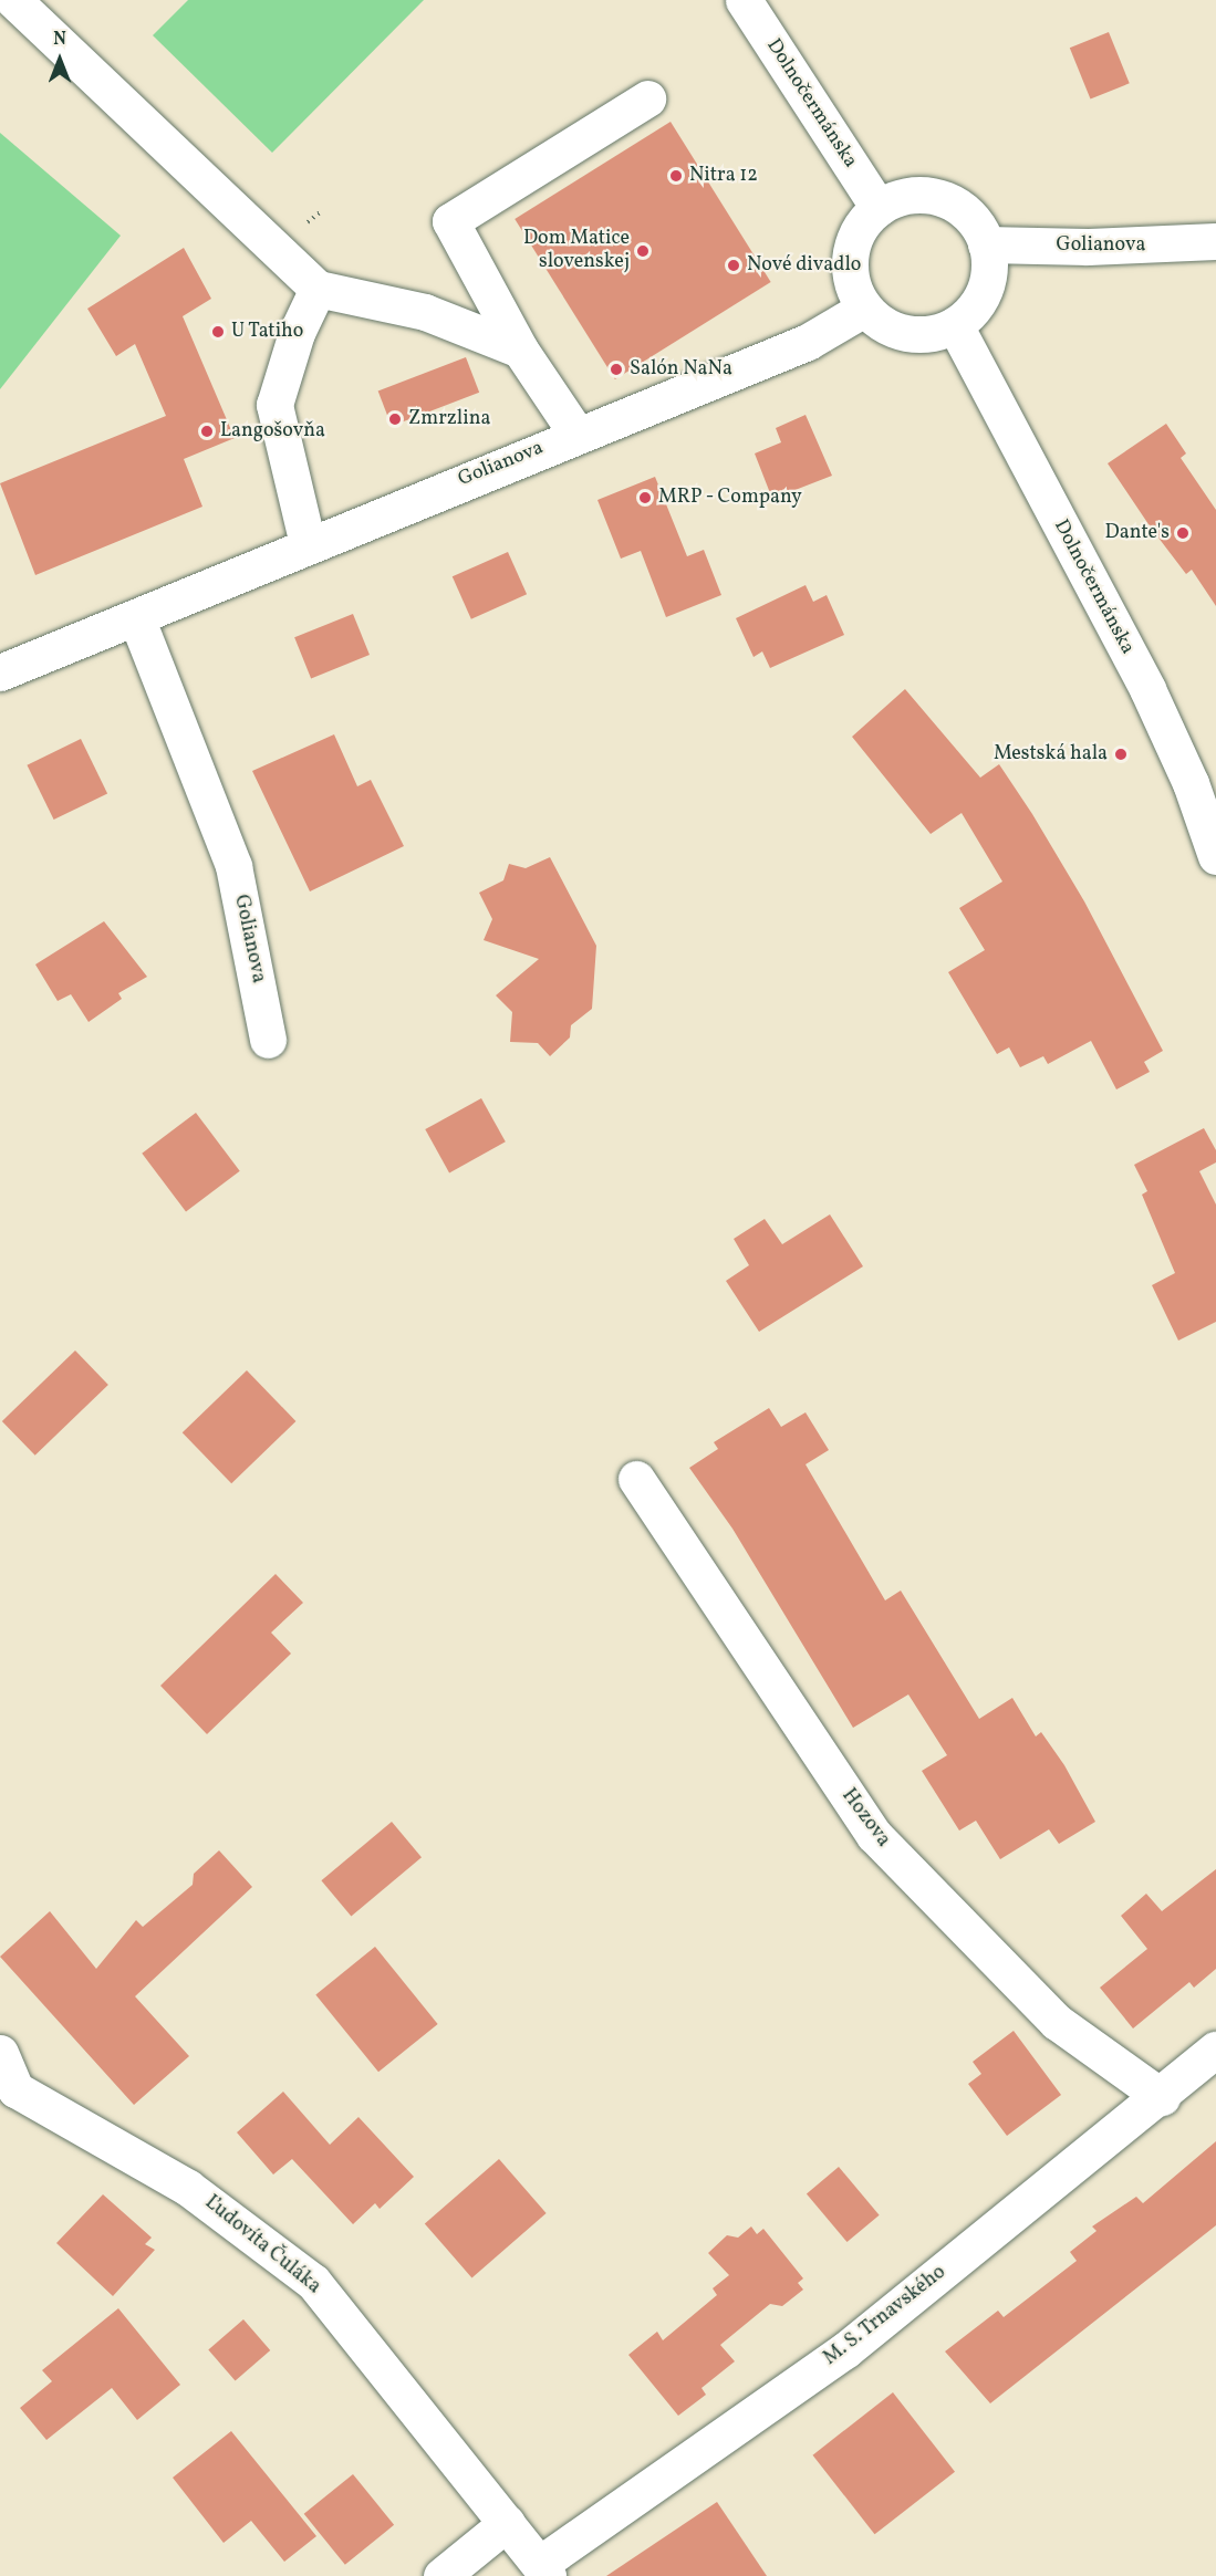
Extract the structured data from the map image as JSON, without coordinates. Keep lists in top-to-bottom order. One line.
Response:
{"streets":{"street":["Dolnočermánska","Golianova","Hozova","Ľudovíta Čuláka","M. S. Trnavského"]},"crossings":[["Dolnočermánska","Golianova"],["Hozova","M. S. Trnavského"],["Ľudovíta Čuláka","M. S. Trnavského"]],"places":["Nitra 12","Dom Matice slovenskej","Nové divadlo","U Tatiho","Salón NaNa","Zmrzlina","Langošovňa","MRP - Company","Dante's","Mestská hala"],"north":"top"}
